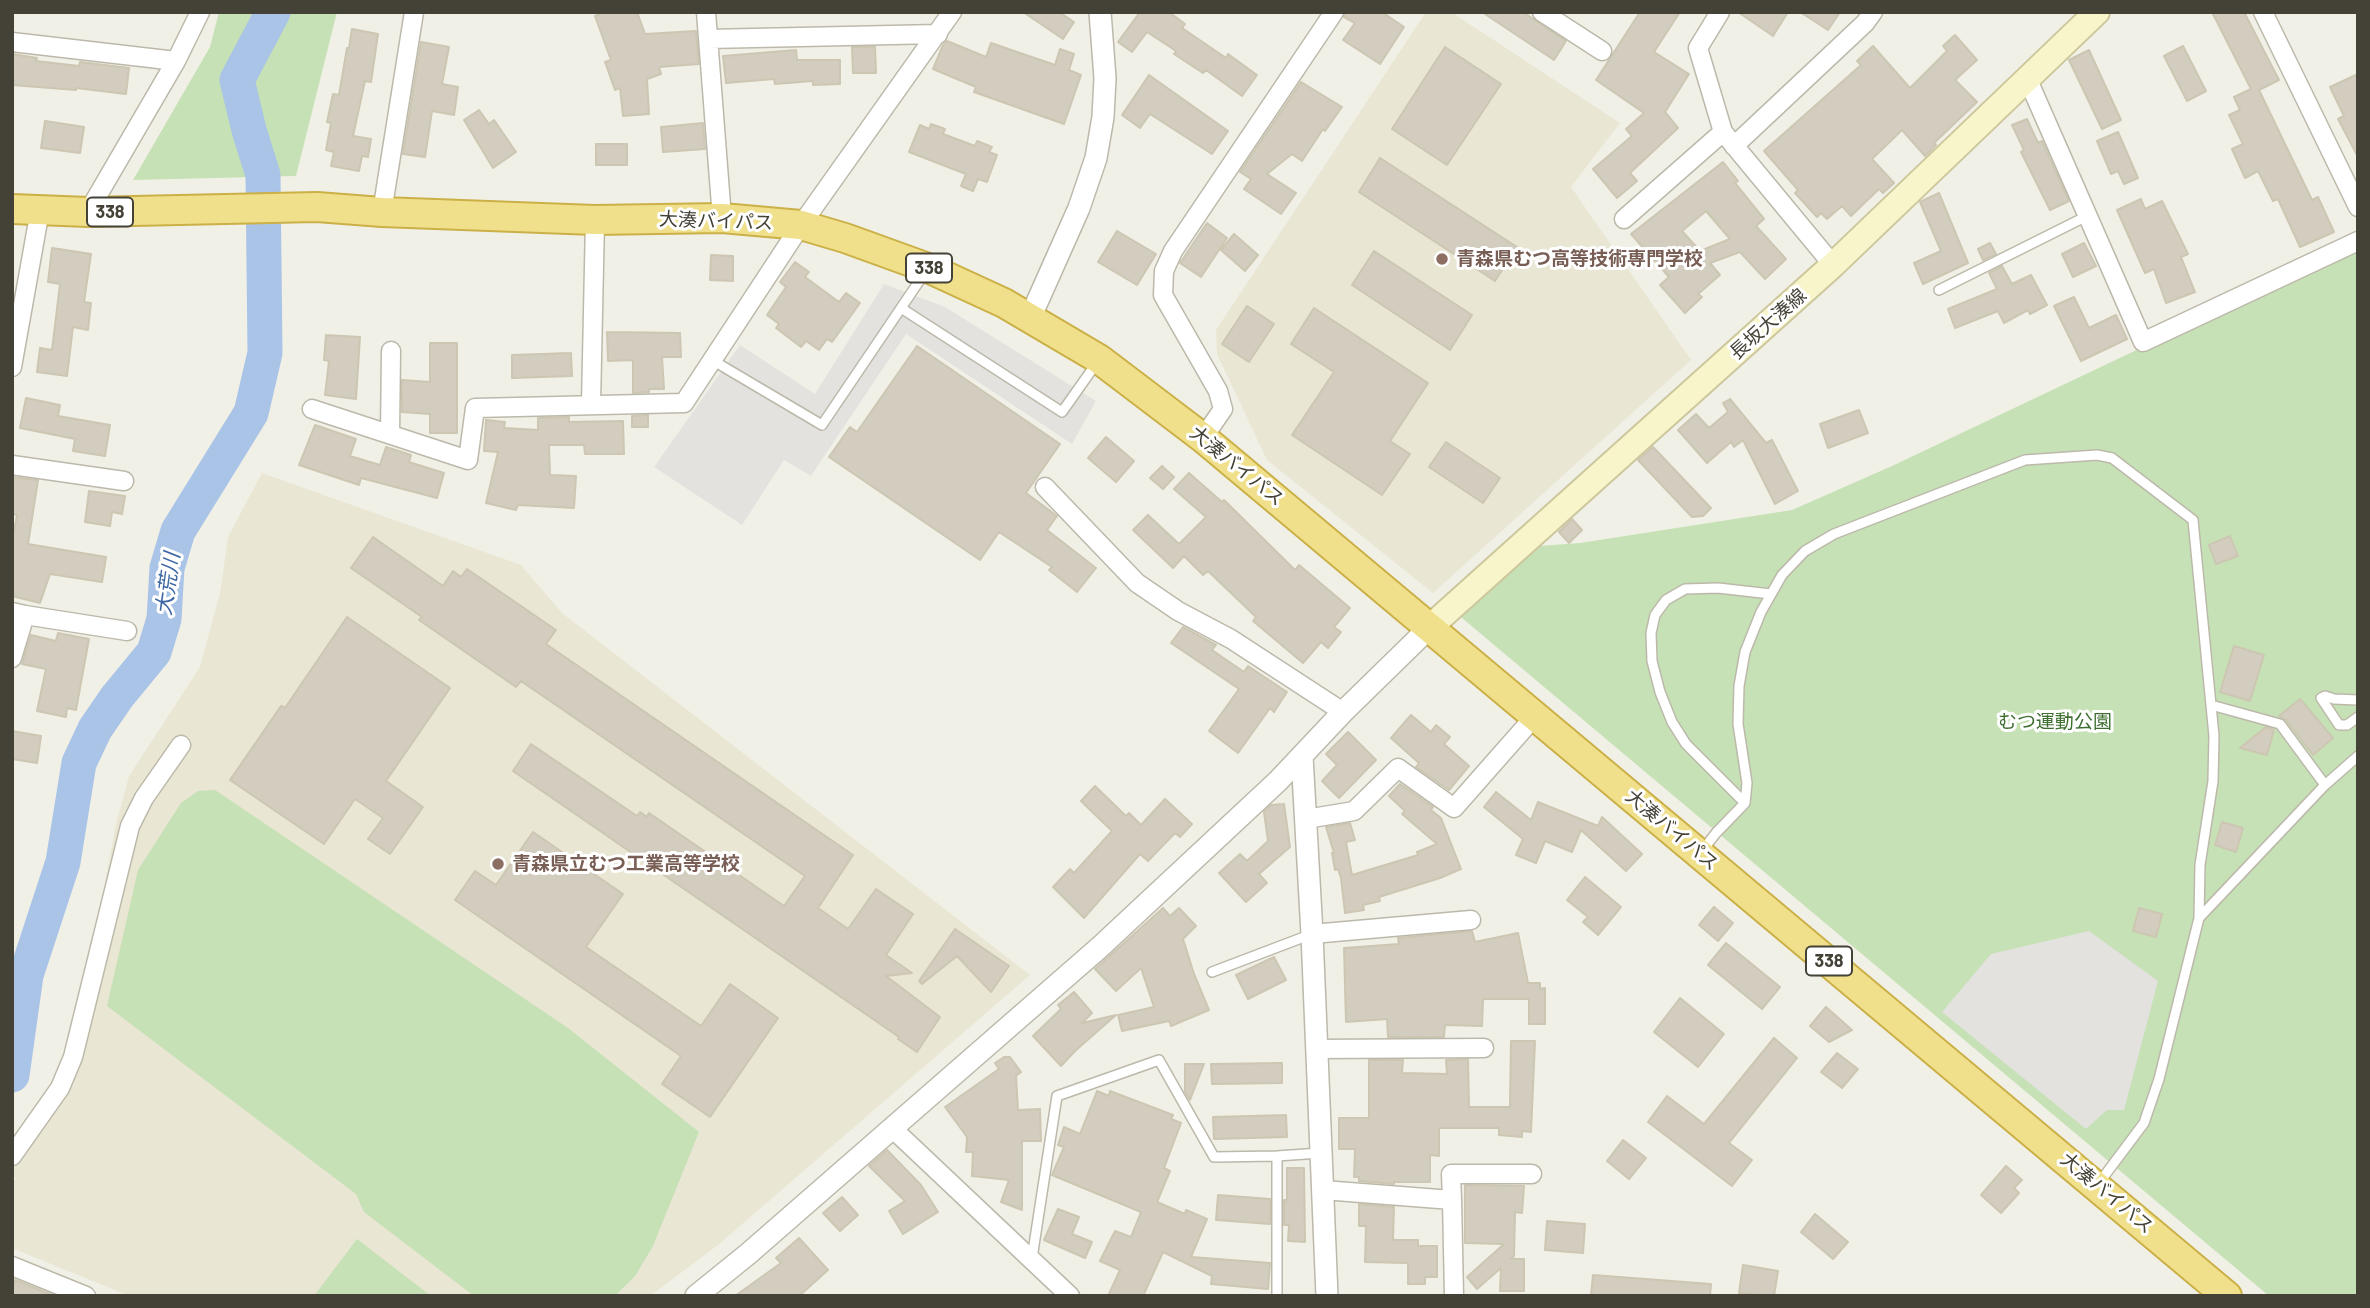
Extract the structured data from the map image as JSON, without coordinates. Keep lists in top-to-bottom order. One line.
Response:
{"streets":{"highway":["338","大湊バイパス"],"main road":["長坂大湊線"]},"crossings":[["大湊バイパス","長坂大湊線"]],"water":["大荒川"],"parks":["むつ運動公園"],"places":["青森県むつ高等技術専門学校","青森県立むつ工業高等学校"]}
